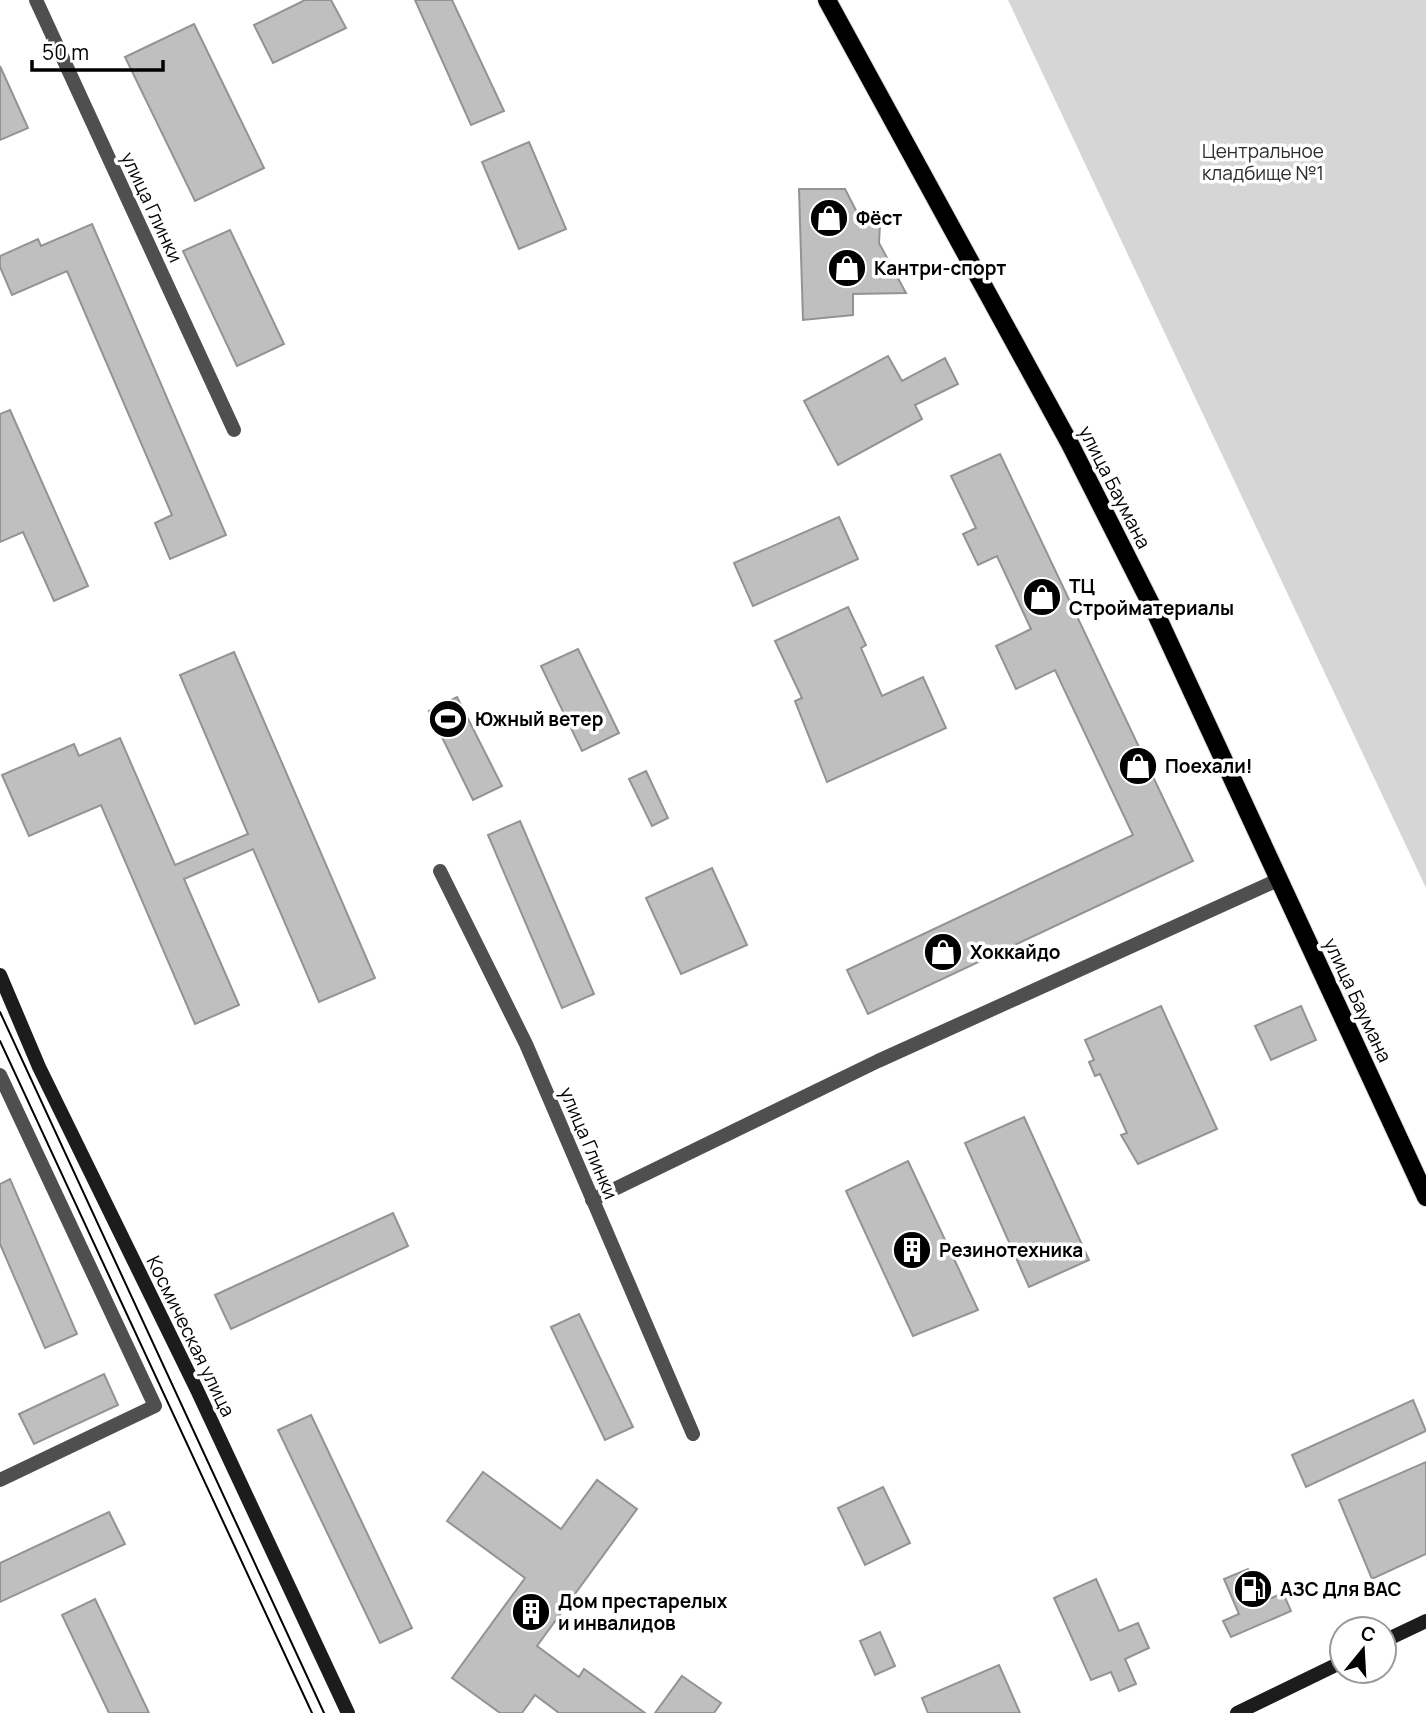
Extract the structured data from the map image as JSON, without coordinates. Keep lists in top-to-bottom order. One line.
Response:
{"streets":{"main road":["улица Баумана","Космическая улица"],"street":["улица Глинки"]},"parks":["Центральное кладбище №1"],"places":{"shop":["Фёст","Кантри-спорт","ТЦ Стройматериалы","Поехали!","Хоккайдо"],"sports":["Южный ветер"],"building":["Резинотехника","Дом престарелых и инвалидов"],"fuel station":["АЗС Для ВАС"]},"scale_bar":"50 m","north":"top"}
